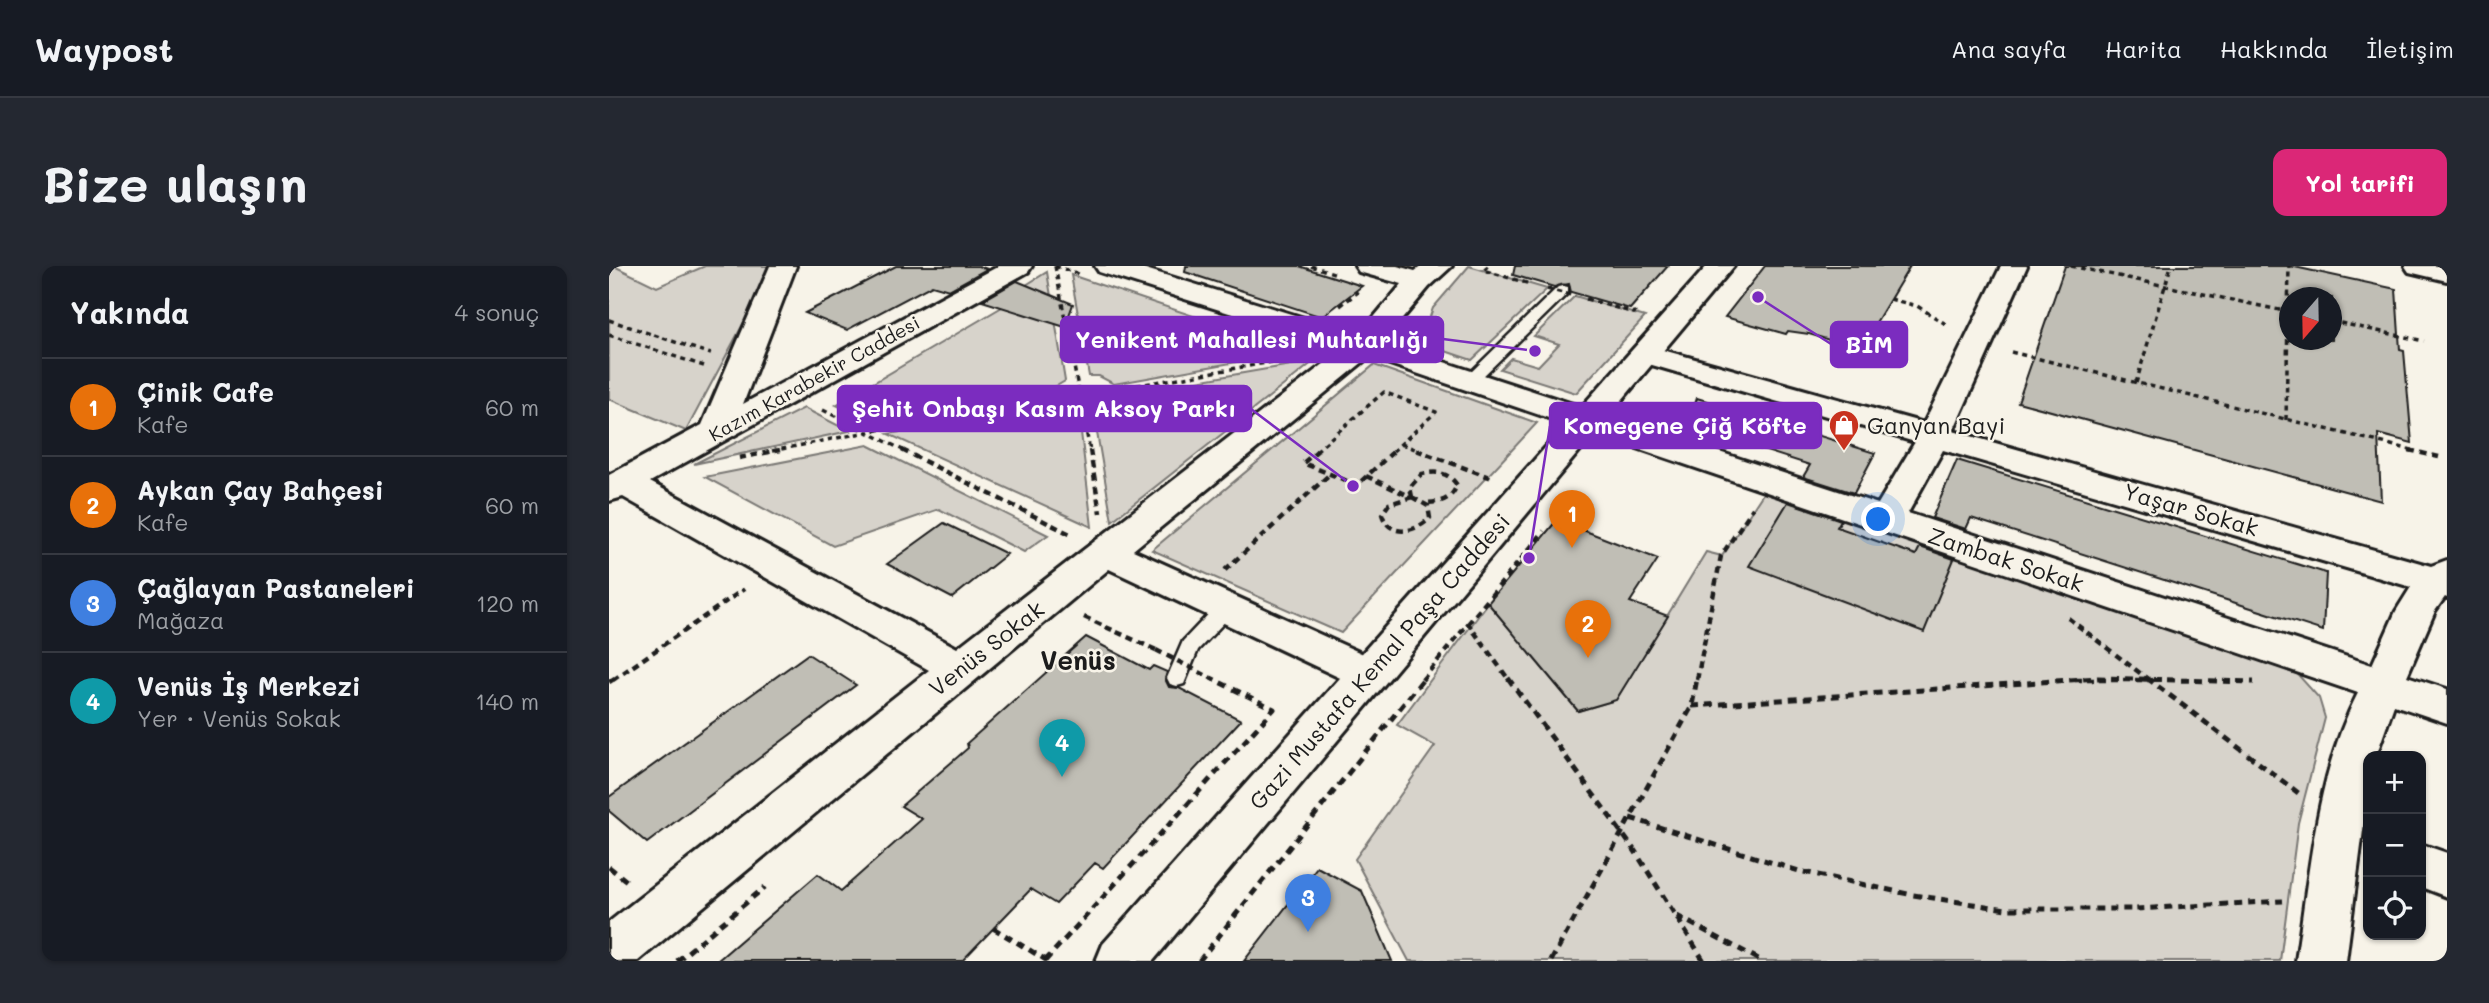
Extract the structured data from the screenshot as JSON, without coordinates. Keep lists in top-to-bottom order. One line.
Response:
{"streets":{"street":["Kazım Karabekir Caddesi","Yaşar Sokak","Zambak Sokak","Venüs Sokak","Gazi Mustafa Kemal Paşa Caddesi"]},"crossings":[["Yaşar Sokak","Gazi Mustafa Kemal Paşa Caddesi"],["Zambak Sokak","Venüs Sokak"],["Zambak Sokak","Gazi Mustafa Kemal Paşa Caddesi"]],"districts":["Venüs"],"places":{"other":["BİM","Yenikent Mahallesi Muhtarlığı","Şehit Onbaşı Kasım Aksoy Parkı","Komegene Çiğ Köfte"],"shop":["Ganyan Bayi"]},"north":"bottom","page":{"header":"Waypost","nav":["Ana sayfa","Harita","Hakkında","İletişim"],"buttons":"Yol tarifi","title":"Bize ulaşın","heading":["Yakında","4 sonuç"],"list":[{"mark":"1","name":"Çinik Cafe","note":"Kafe","value":"60 m"},{"mark":"2","name":"Aykan Çay Bahçesi","note":"Kafe","value":"60 m"},{"mark":"3","name":"Çağlayan Pastaneleri","note":"Mağaza","value":"120 m"},{"mark":"4","name":"Venüs İş Merkezi","note":"Yer · Venüs Sokak","value":"140 m"}],"pins":["1","2","4","3"],"map_buttons":["+","−"]}}
